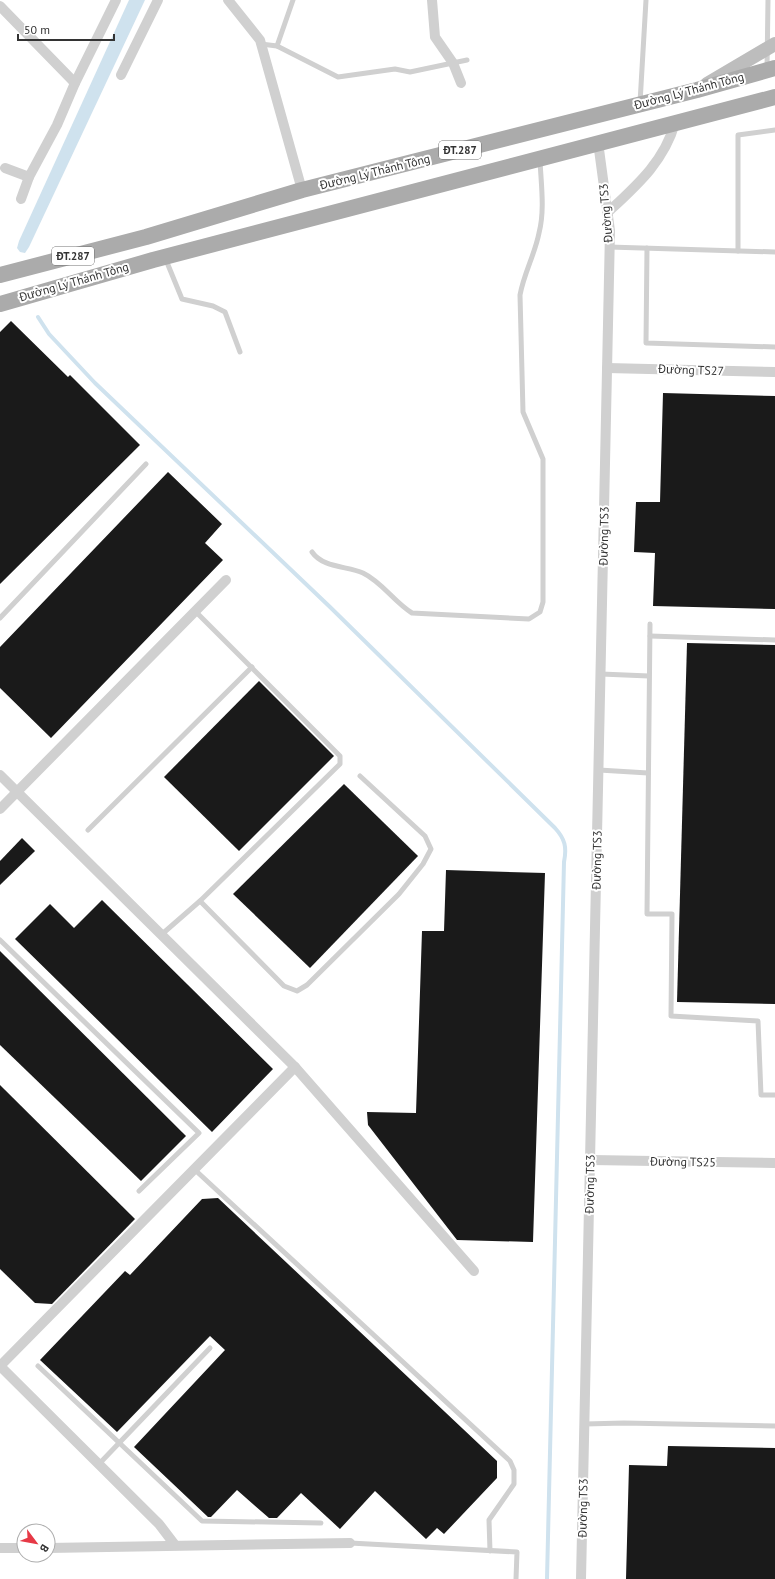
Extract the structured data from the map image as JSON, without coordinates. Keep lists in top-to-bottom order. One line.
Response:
{"streets":{"main road":["Đường Lý Thánh Tông","ĐT.287"],"street":["Đường TS3","Đường TS27","Đường TS25"]},"crossings":[["Đường Lý Thánh Tông","Đường TS3"],["Đường TS3","Đường TS27"],["Đường TS3","Đường TS25"]],"scale_bar":"50 m","north":"bottom right"}
